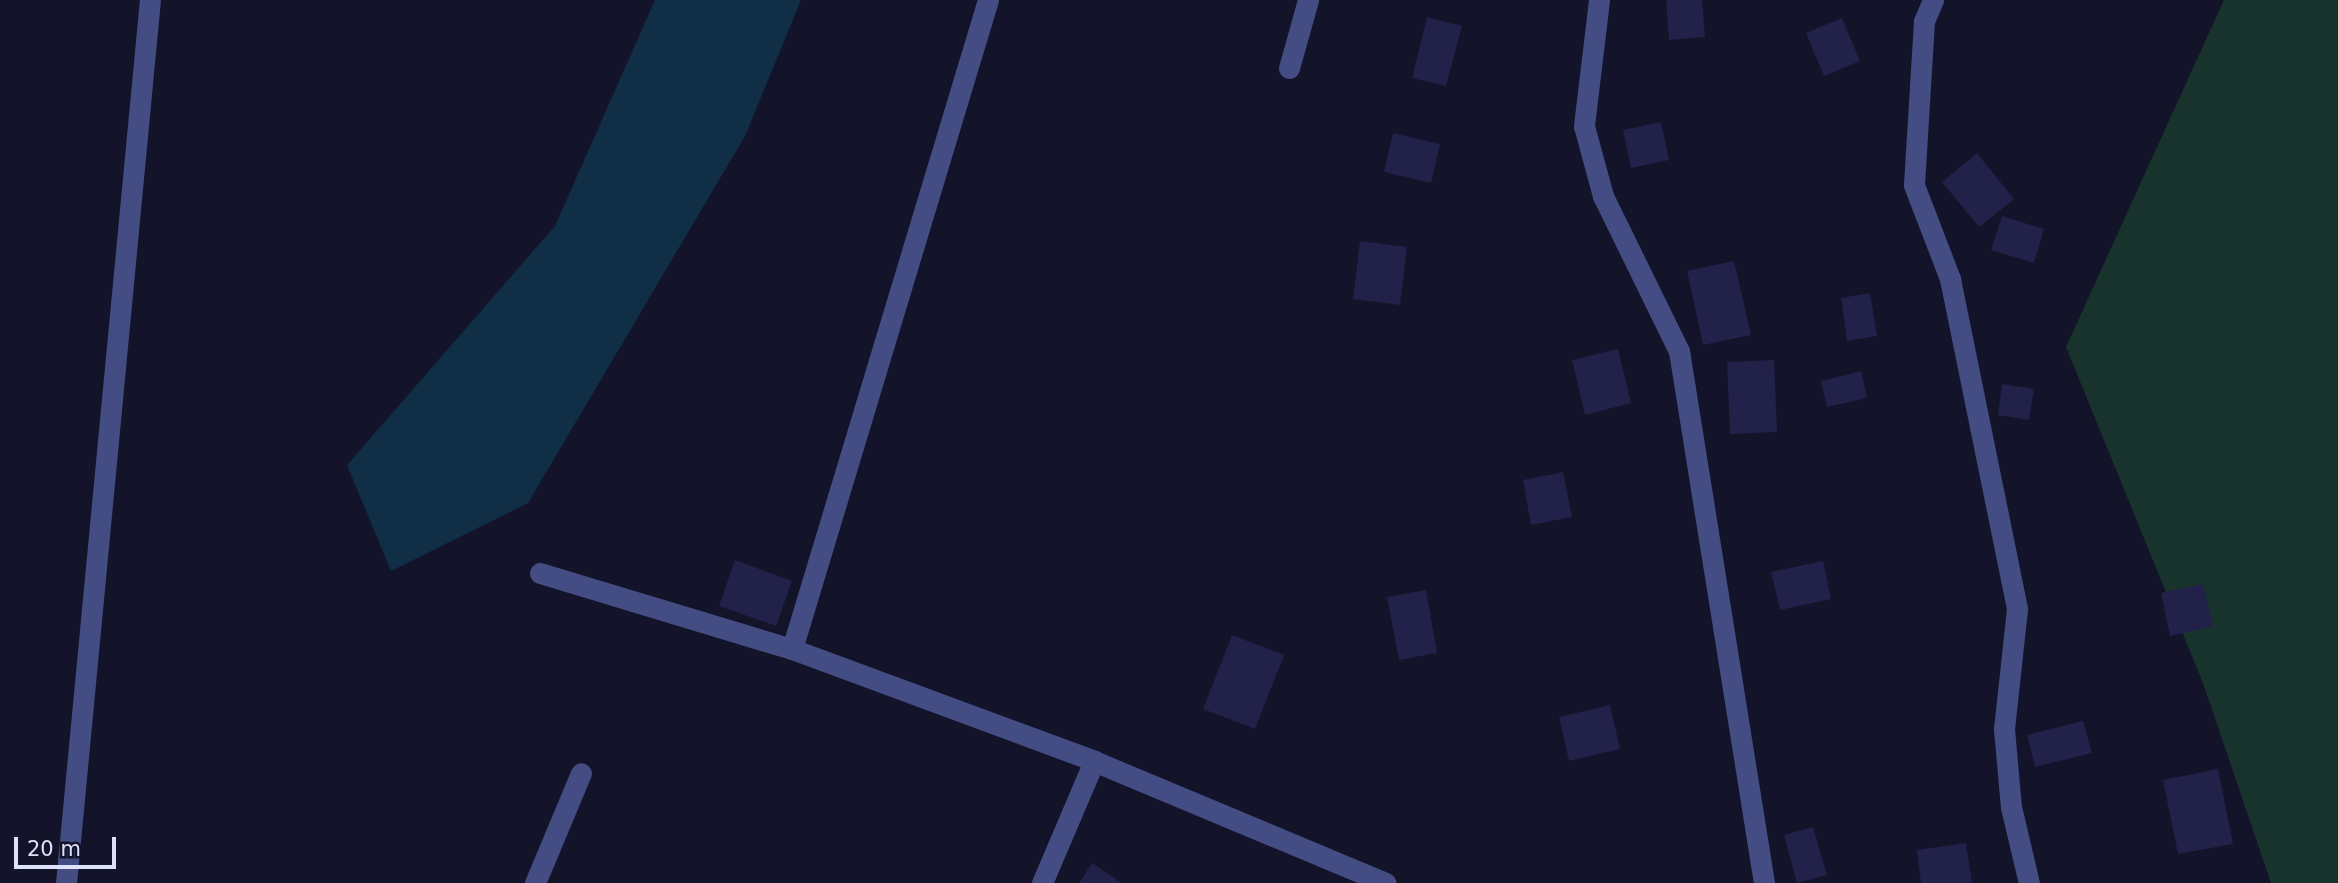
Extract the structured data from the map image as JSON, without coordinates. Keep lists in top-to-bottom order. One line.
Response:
{"scale_bar":"20 m"}
